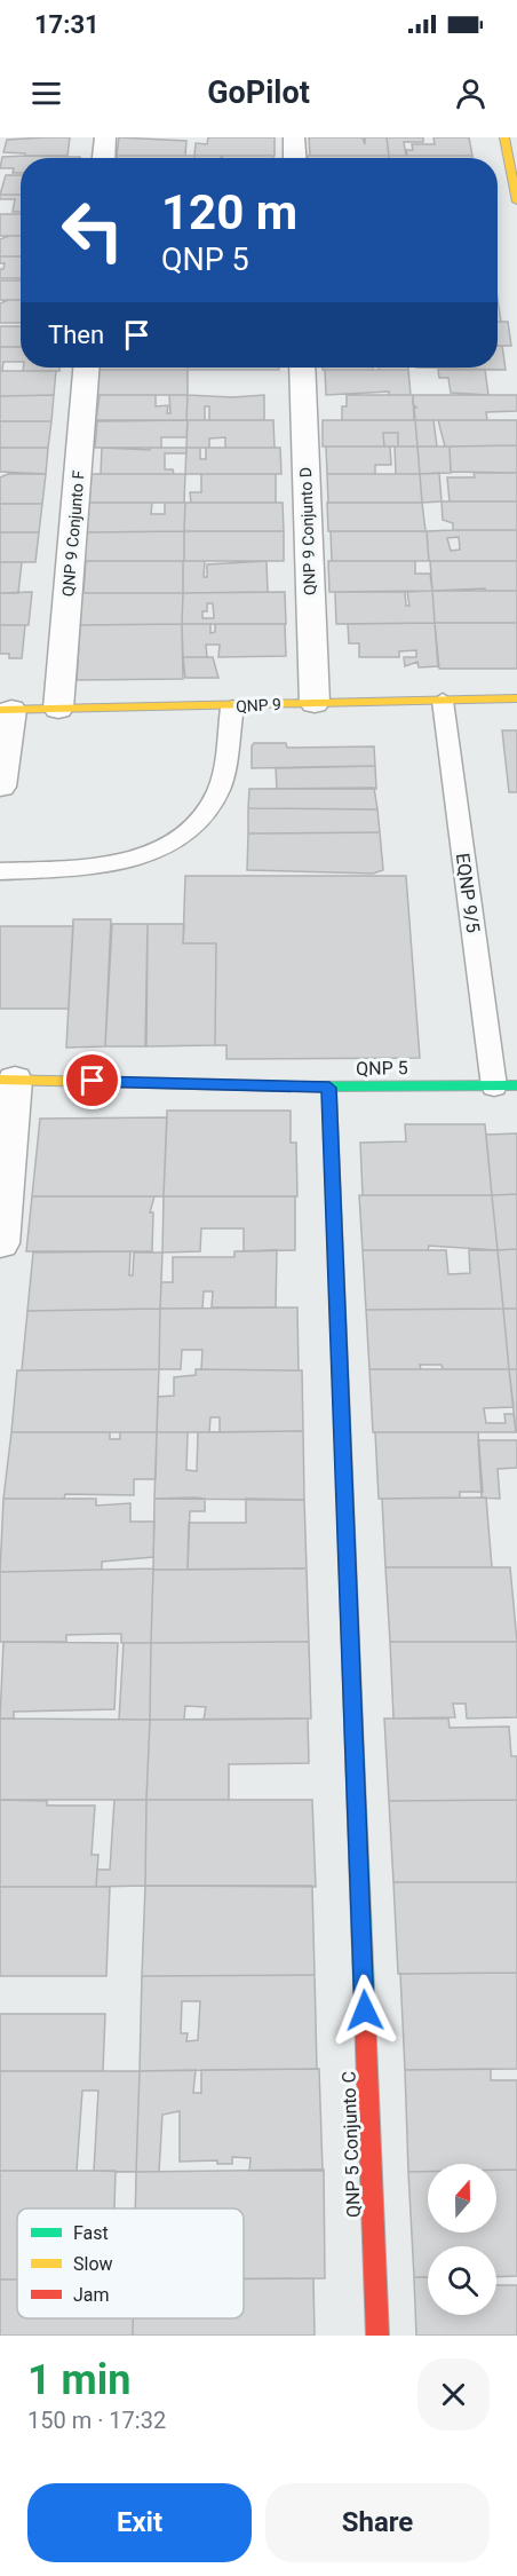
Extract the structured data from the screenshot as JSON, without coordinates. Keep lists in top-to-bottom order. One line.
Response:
{"streets":{"street":["QNP 9 Conjunto D","QNP 9 Conjunto F","QNP 9","QNP 5","QNP 5 Conjunto C"],"lane":["EQNP 9/5"]},"crossings":[["QNP 9 Conjunto D","QNP 9"],["QNP 9 Conjunto F","QNP 9"],["QNP 9","EQNP 9/5"],["EQNP 9/5","QNP 5"],["QNP 5","QNP 5 Conjunto C"]],"legend":["Fast","Slow","Jam"],"north":"top","page":{"status":"17:31","header":"GoPilot","turn":["120 m","QNP 5"],"then":"Then","heading":["1 min","150 m · 17:32"],"buttons":["Exit","Share"]}}
